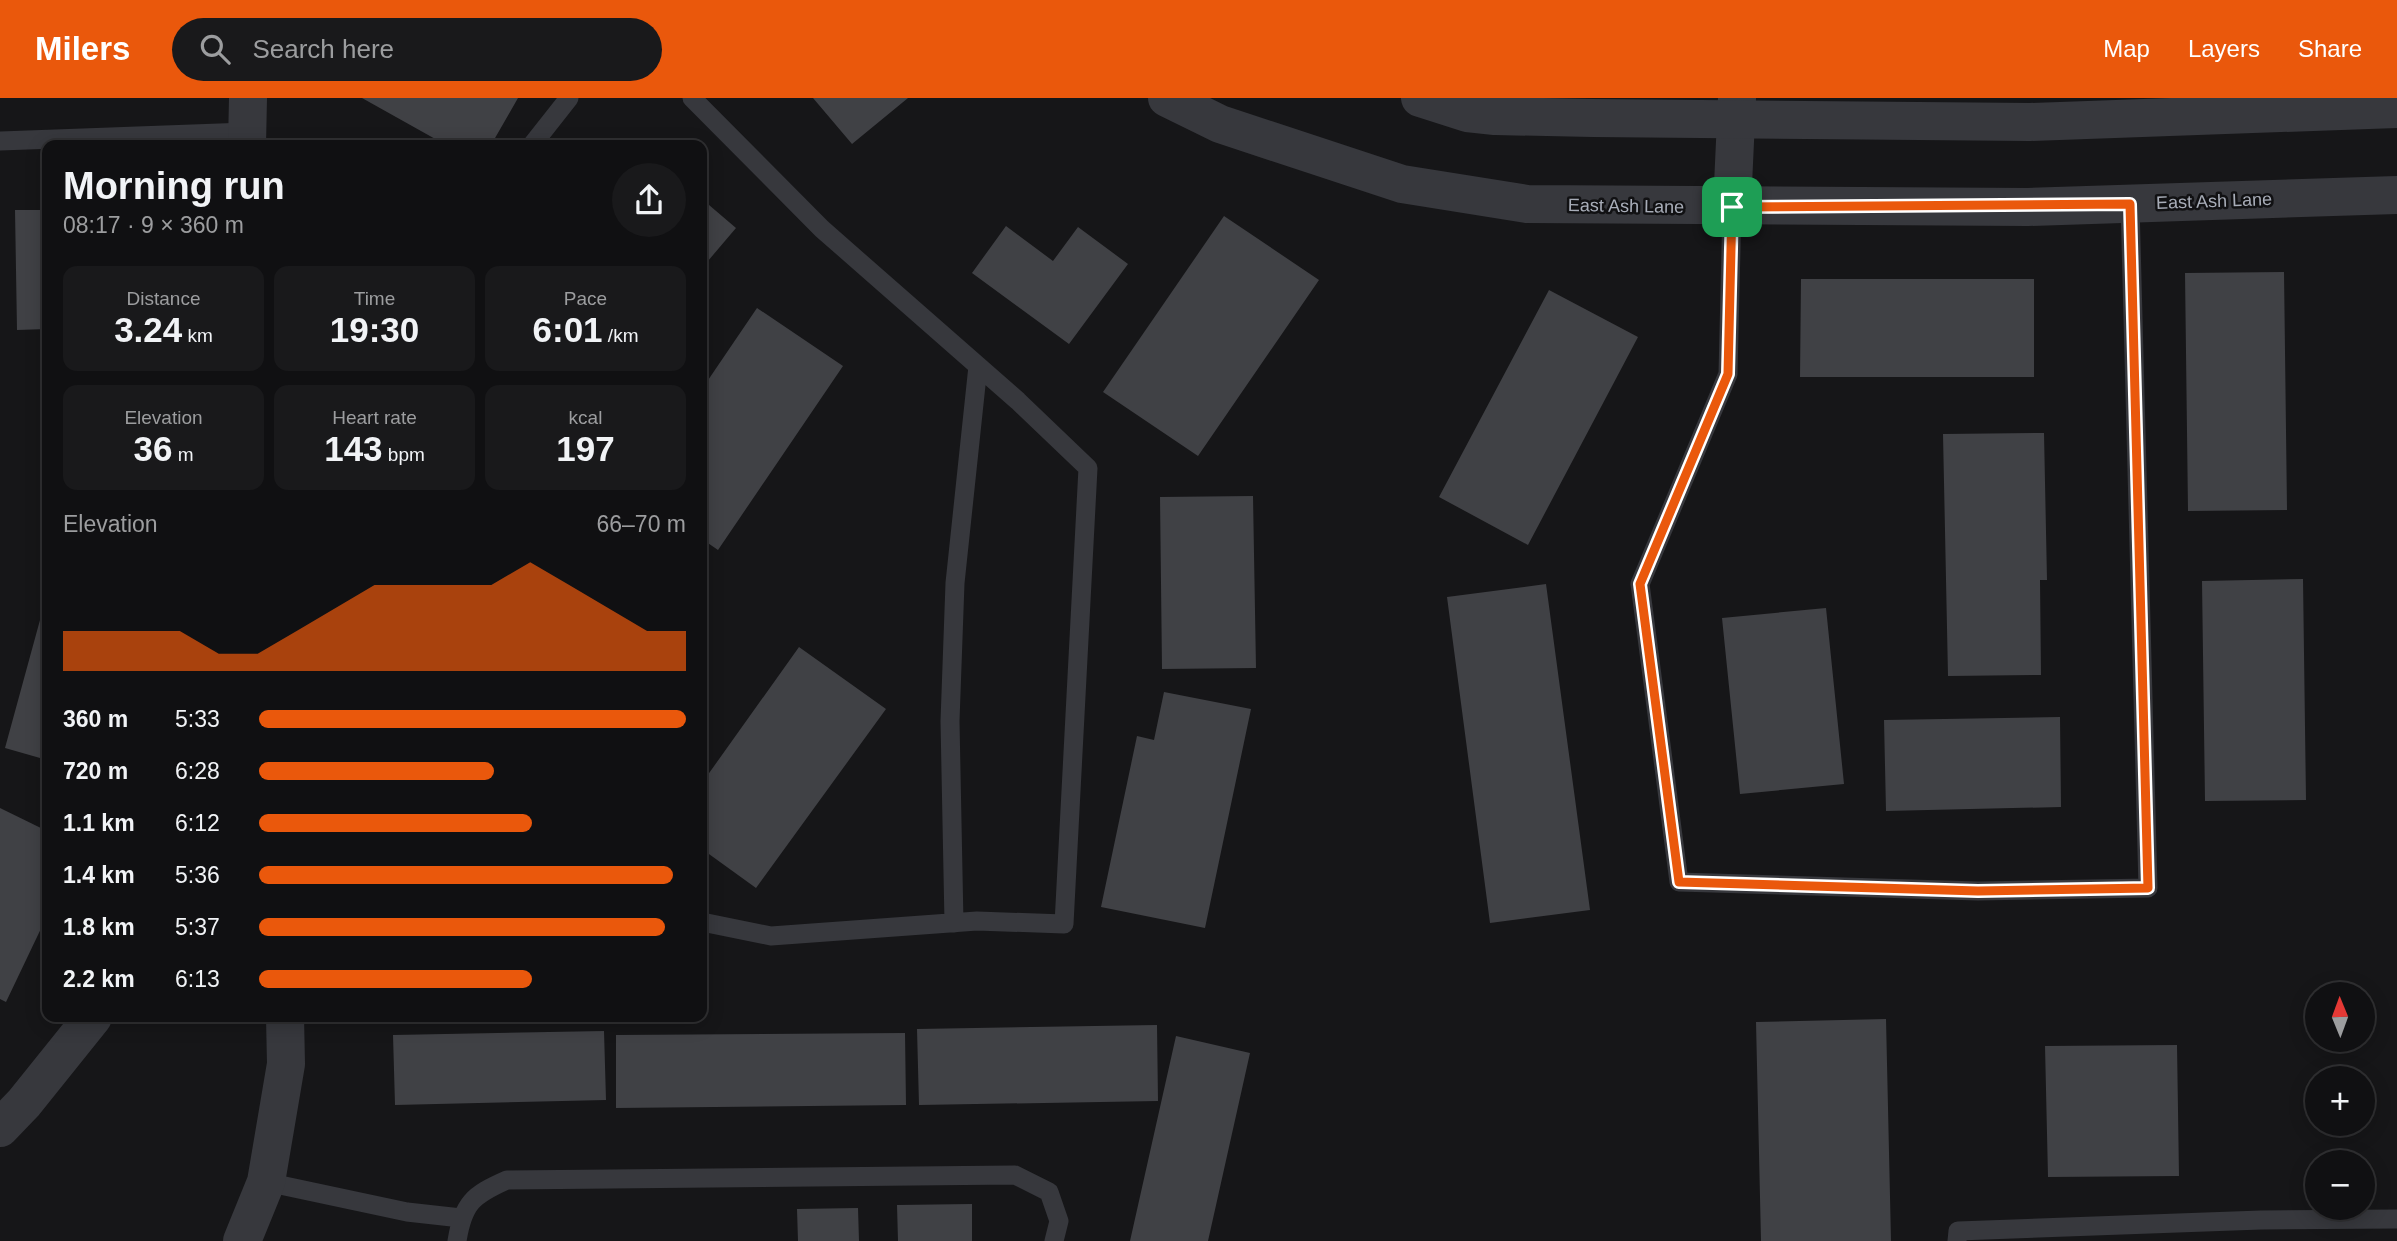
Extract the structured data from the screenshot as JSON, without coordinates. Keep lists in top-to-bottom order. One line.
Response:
{"streets":{"street":["East Ash Lane"]},"north":"top","page":{"header":"Milers","search":"Search here","nav":["Map","Layers","Share"],"heading":["Morning run","08:17 · 9 × 360 m"],"stats":[["Distance","3.24 km"],["Time","19:30"],["Pace","6:01 /km"],["Elevation","36 m"],["Heart rate","143 bpm"],["kcal","197"]],"chart":["Elevation","66–70 m"],"list":[{"name":"360 m","note":"5:33"},{"name":"720 m","note":"6:28"},{"name":"1.1 km","note":"6:12"},{"name":"1.4 km","note":"5:36"},{"name":"1.8 km","note":"5:37"},{"name":"2.2 km","note":"6:13"}],"map_buttons":["+","−"]}}
